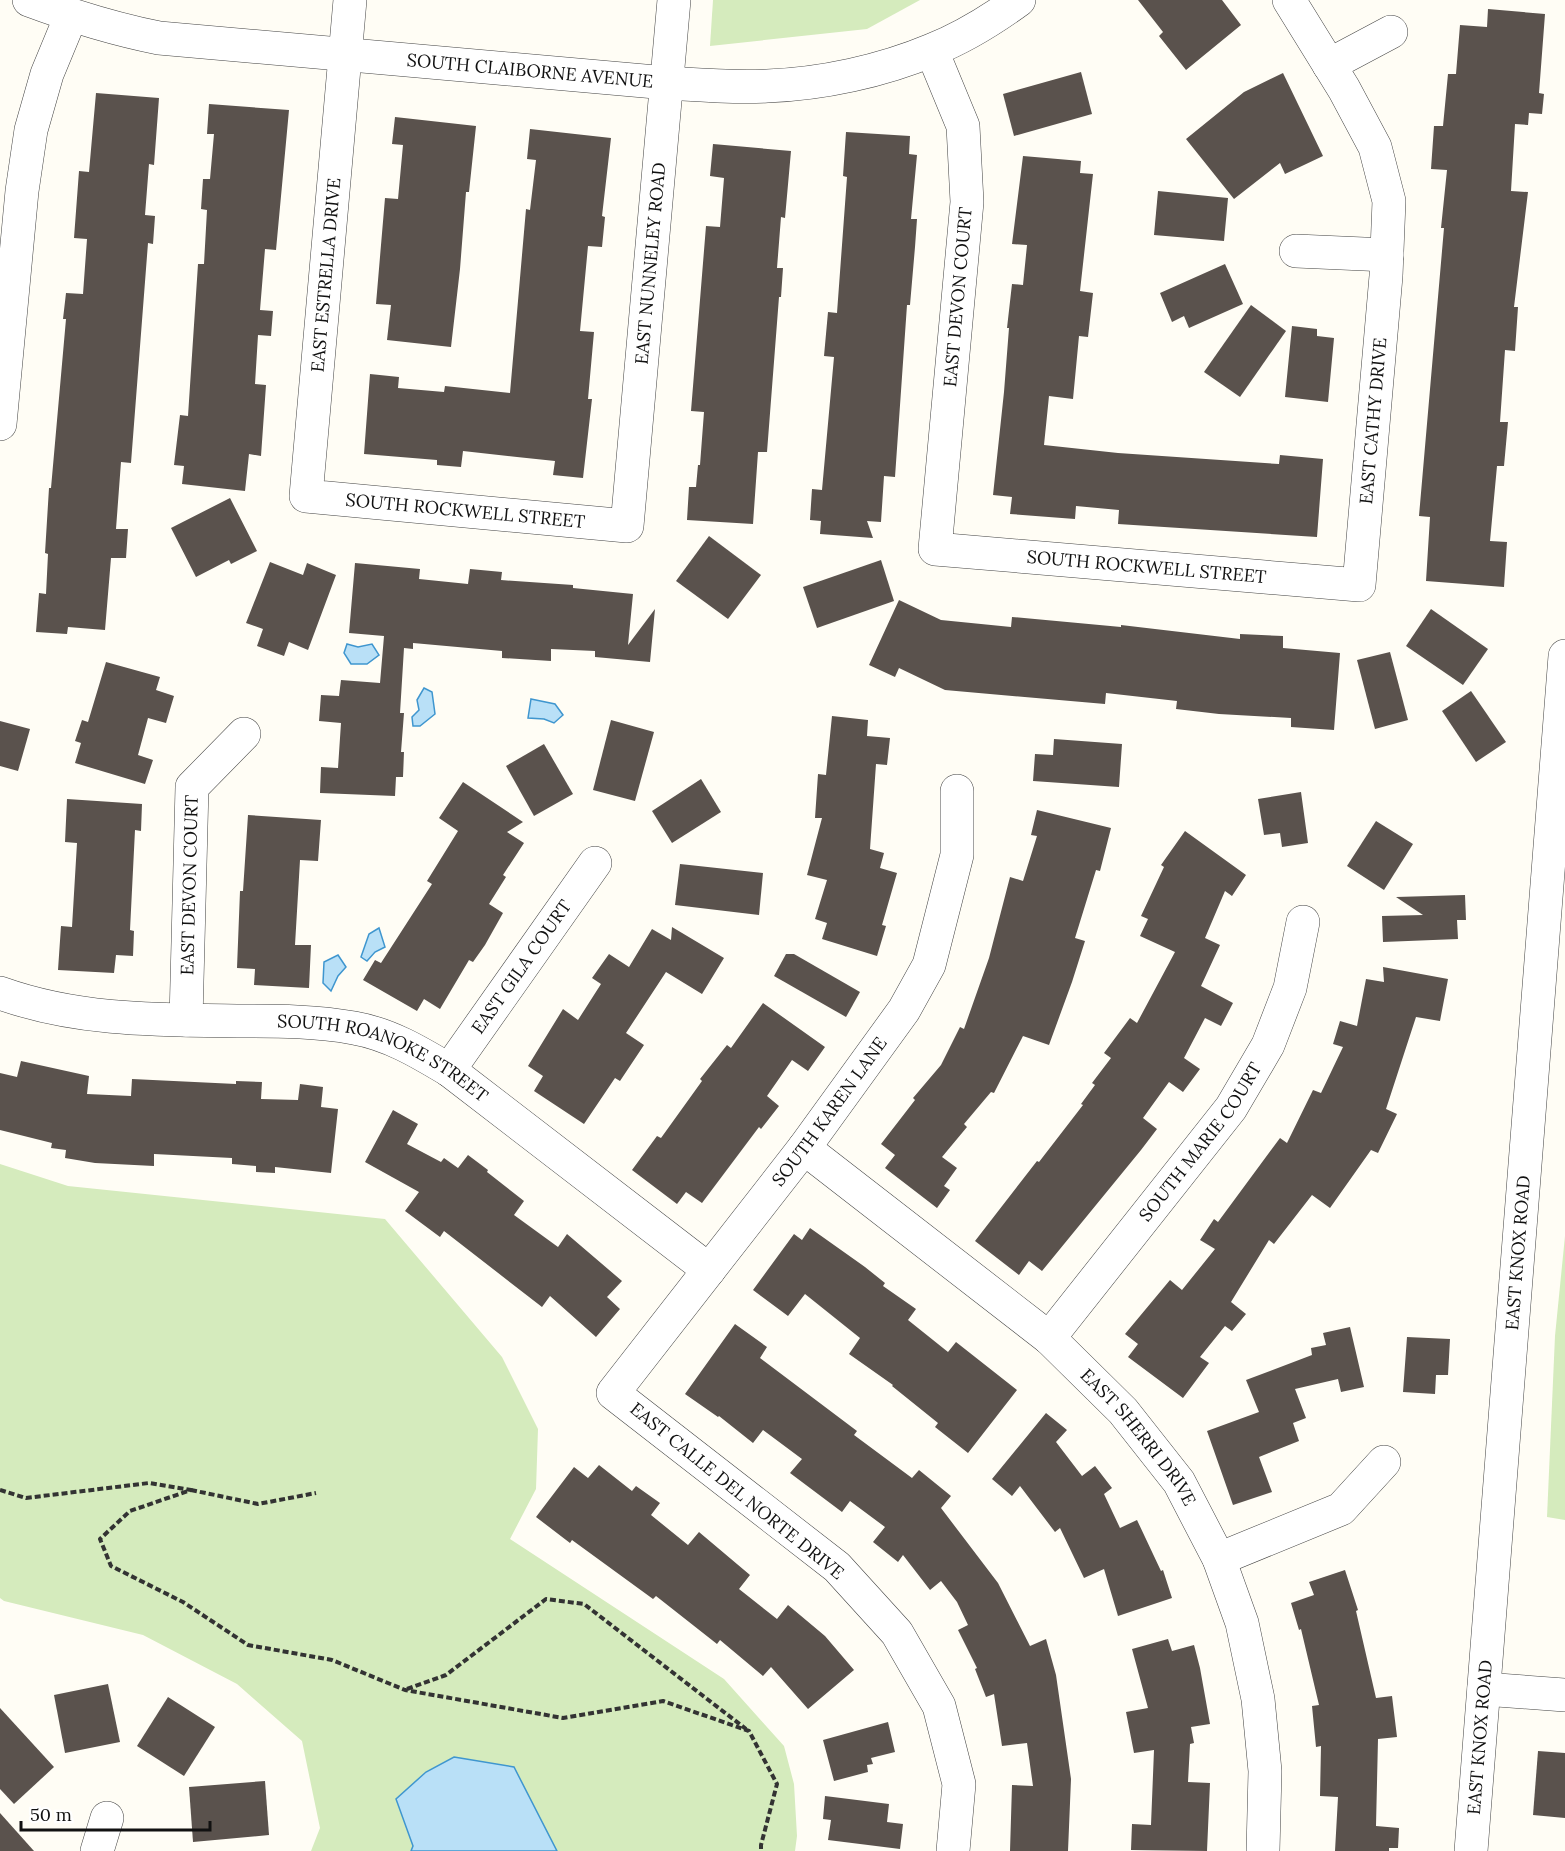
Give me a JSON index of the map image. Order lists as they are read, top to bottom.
{
  "streets": {
    "street": [
      "SOUTH CLAIBORNE AVENUE",
      "EAST NUNNELEY ROAD",
      "EAST ESTRELLA DRIVE",
      "EAST DEVON COURT",
      "EAST CATHY DRIVE",
      "SOUTH ROCKWELL STREET",
      "EAST GILA COURT",
      "SOUTH ROANOKE STREET",
      "SOUTH KAREN LANE",
      "SOUTH MARIE COURT",
      "EAST KNOX ROAD",
      "EAST SHERRI DRIVE",
      "EAST CALLE DEL NORTE DRIVE"
    ]
  },
  "crossings": [
    ["SOUTH CLAIBORNE AVENUE", "EAST NUNNELEY ROAD"],
    ["SOUTH CLAIBORNE AVENUE", "EAST ESTRELLA DRIVE"],
    ["SOUTH CLAIBORNE AVENUE", "EAST DEVON COURT"],
    ["EAST NUNNELEY ROAD", "SOUTH ROCKWELL STREET"],
    ["EAST ESTRELLA DRIVE", "SOUTH ROCKWELL STREET"],
    ["EAST DEVON COURT", "SOUTH ROCKWELL STREET"],
    ["EAST DEVON COURT", "SOUTH ROANOKE STREET"],
    ["EAST CATHY DRIVE", "SOUTH ROCKWELL STREET"],
    ["EAST GILA COURT", "SOUTH ROANOKE STREET"],
    ["SOUTH ROANOKE STREET", "SOUTH KAREN LANE"],
    ["SOUTH KAREN LANE", "EAST SHERRI DRIVE"],
    ["SOUTH KAREN LANE", "EAST CALLE DEL NORTE DRIVE"],
    ["SOUTH MARIE COURT", "EAST SHERRI DRIVE"]
  ],
  "scale_bar": "50 m"
}
